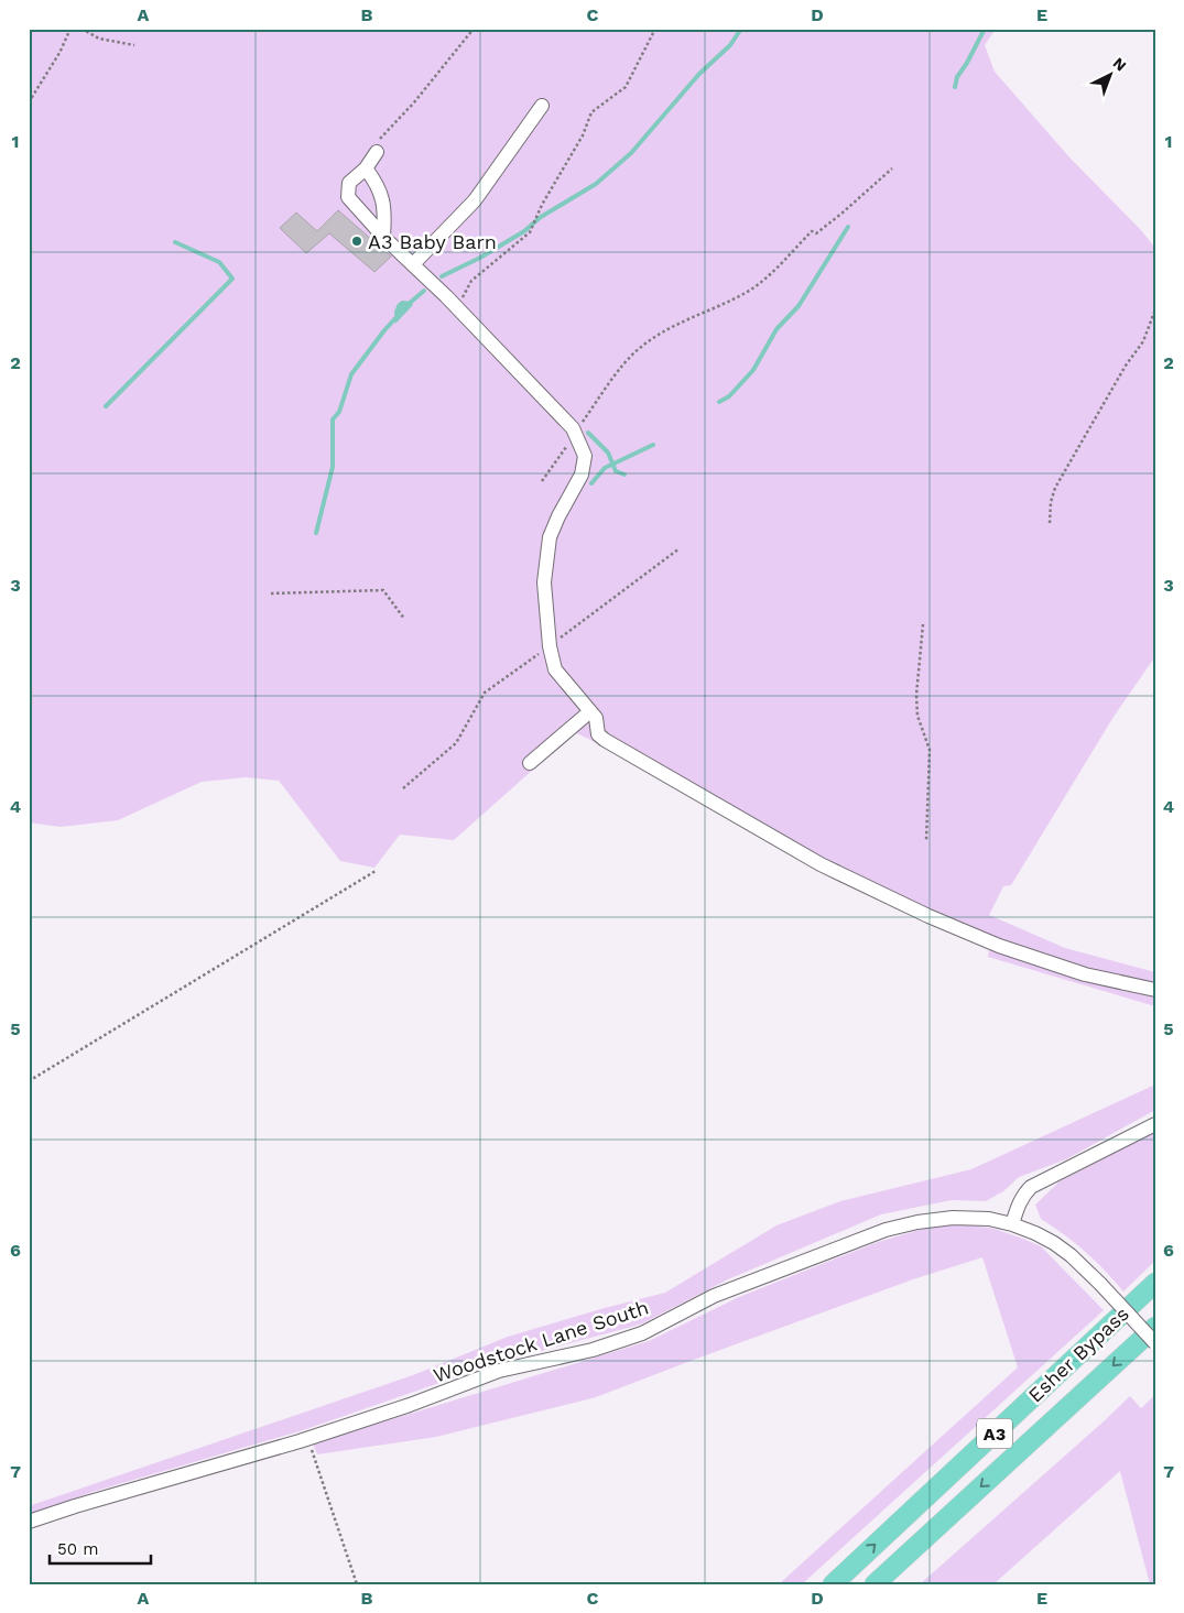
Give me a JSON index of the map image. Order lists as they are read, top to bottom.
{
  "streets": {
    "highway": ["Esher Bypass", "A3"],
    "street": ["Woodstock Lane South"]
  },
  "places": ["A3 Baby Barn"],
  "scale_bar": "50 m",
  "north": "top right",
  "grid": {
    "columns": [
      "A",
      "B",
      "C",
      "D",
      "E"
    ],
    "rows": [
      "1",
      "2",
      "3",
      "4",
      "5",
      "6",
      "7"
    ]
  }
}
